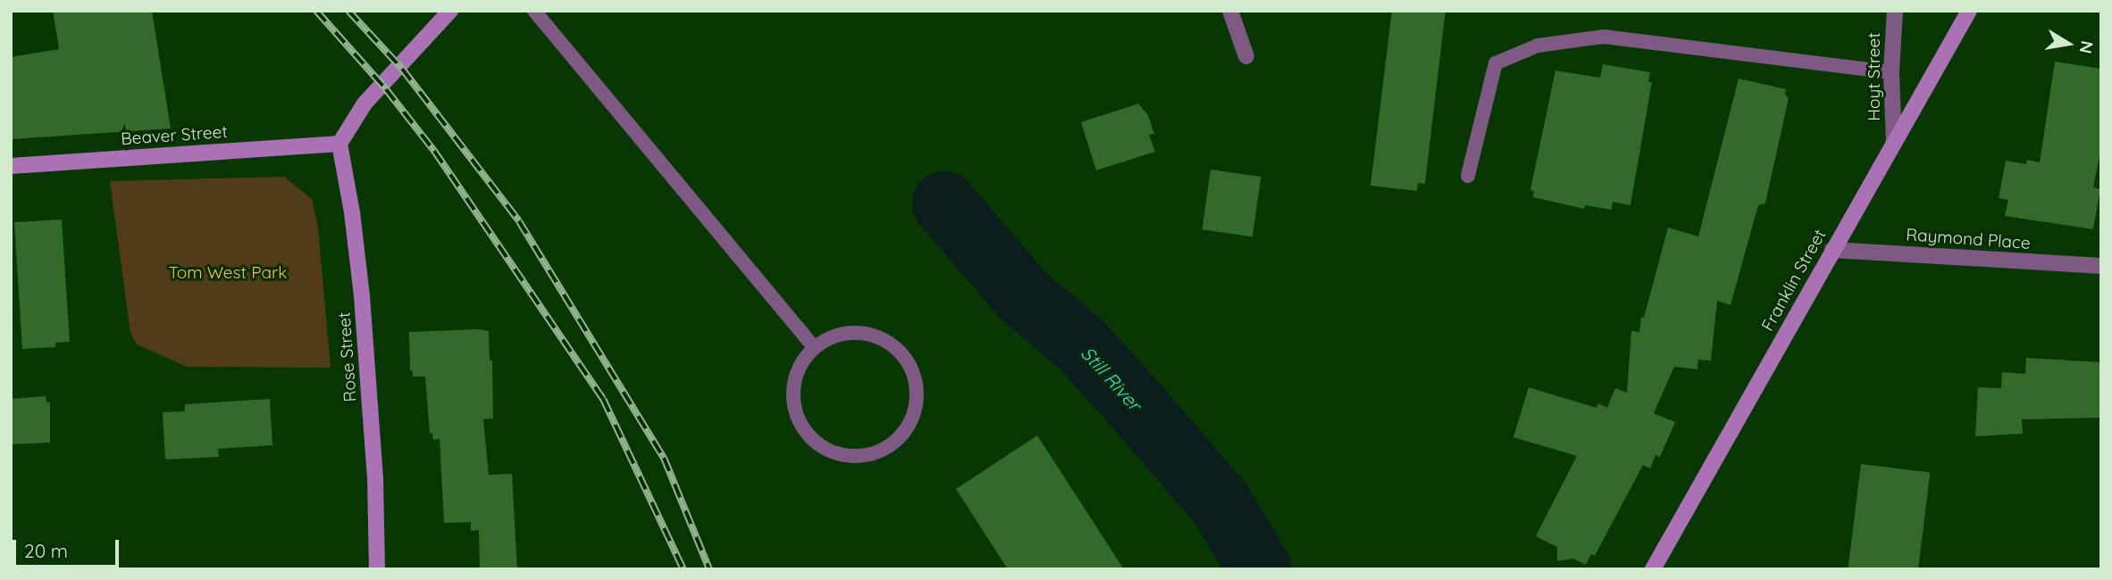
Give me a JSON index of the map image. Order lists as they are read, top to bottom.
{
  "streets": {
    "street": [
      "Hoyt Street",
      "Beaver Street",
      "Raymond Place",
      "Franklin Street",
      "Rose Street"
    ]
  },
  "crossings": [
    ["Hoyt Street", "Franklin Street"],
    ["Beaver Street", "Rose Street"],
    ["Raymond Place", "Franklin Street"]
  ],
  "water": ["Still River"],
  "parks": ["Tom West Park"],
  "scale_bar": "20 m",
  "north": "right"
}
